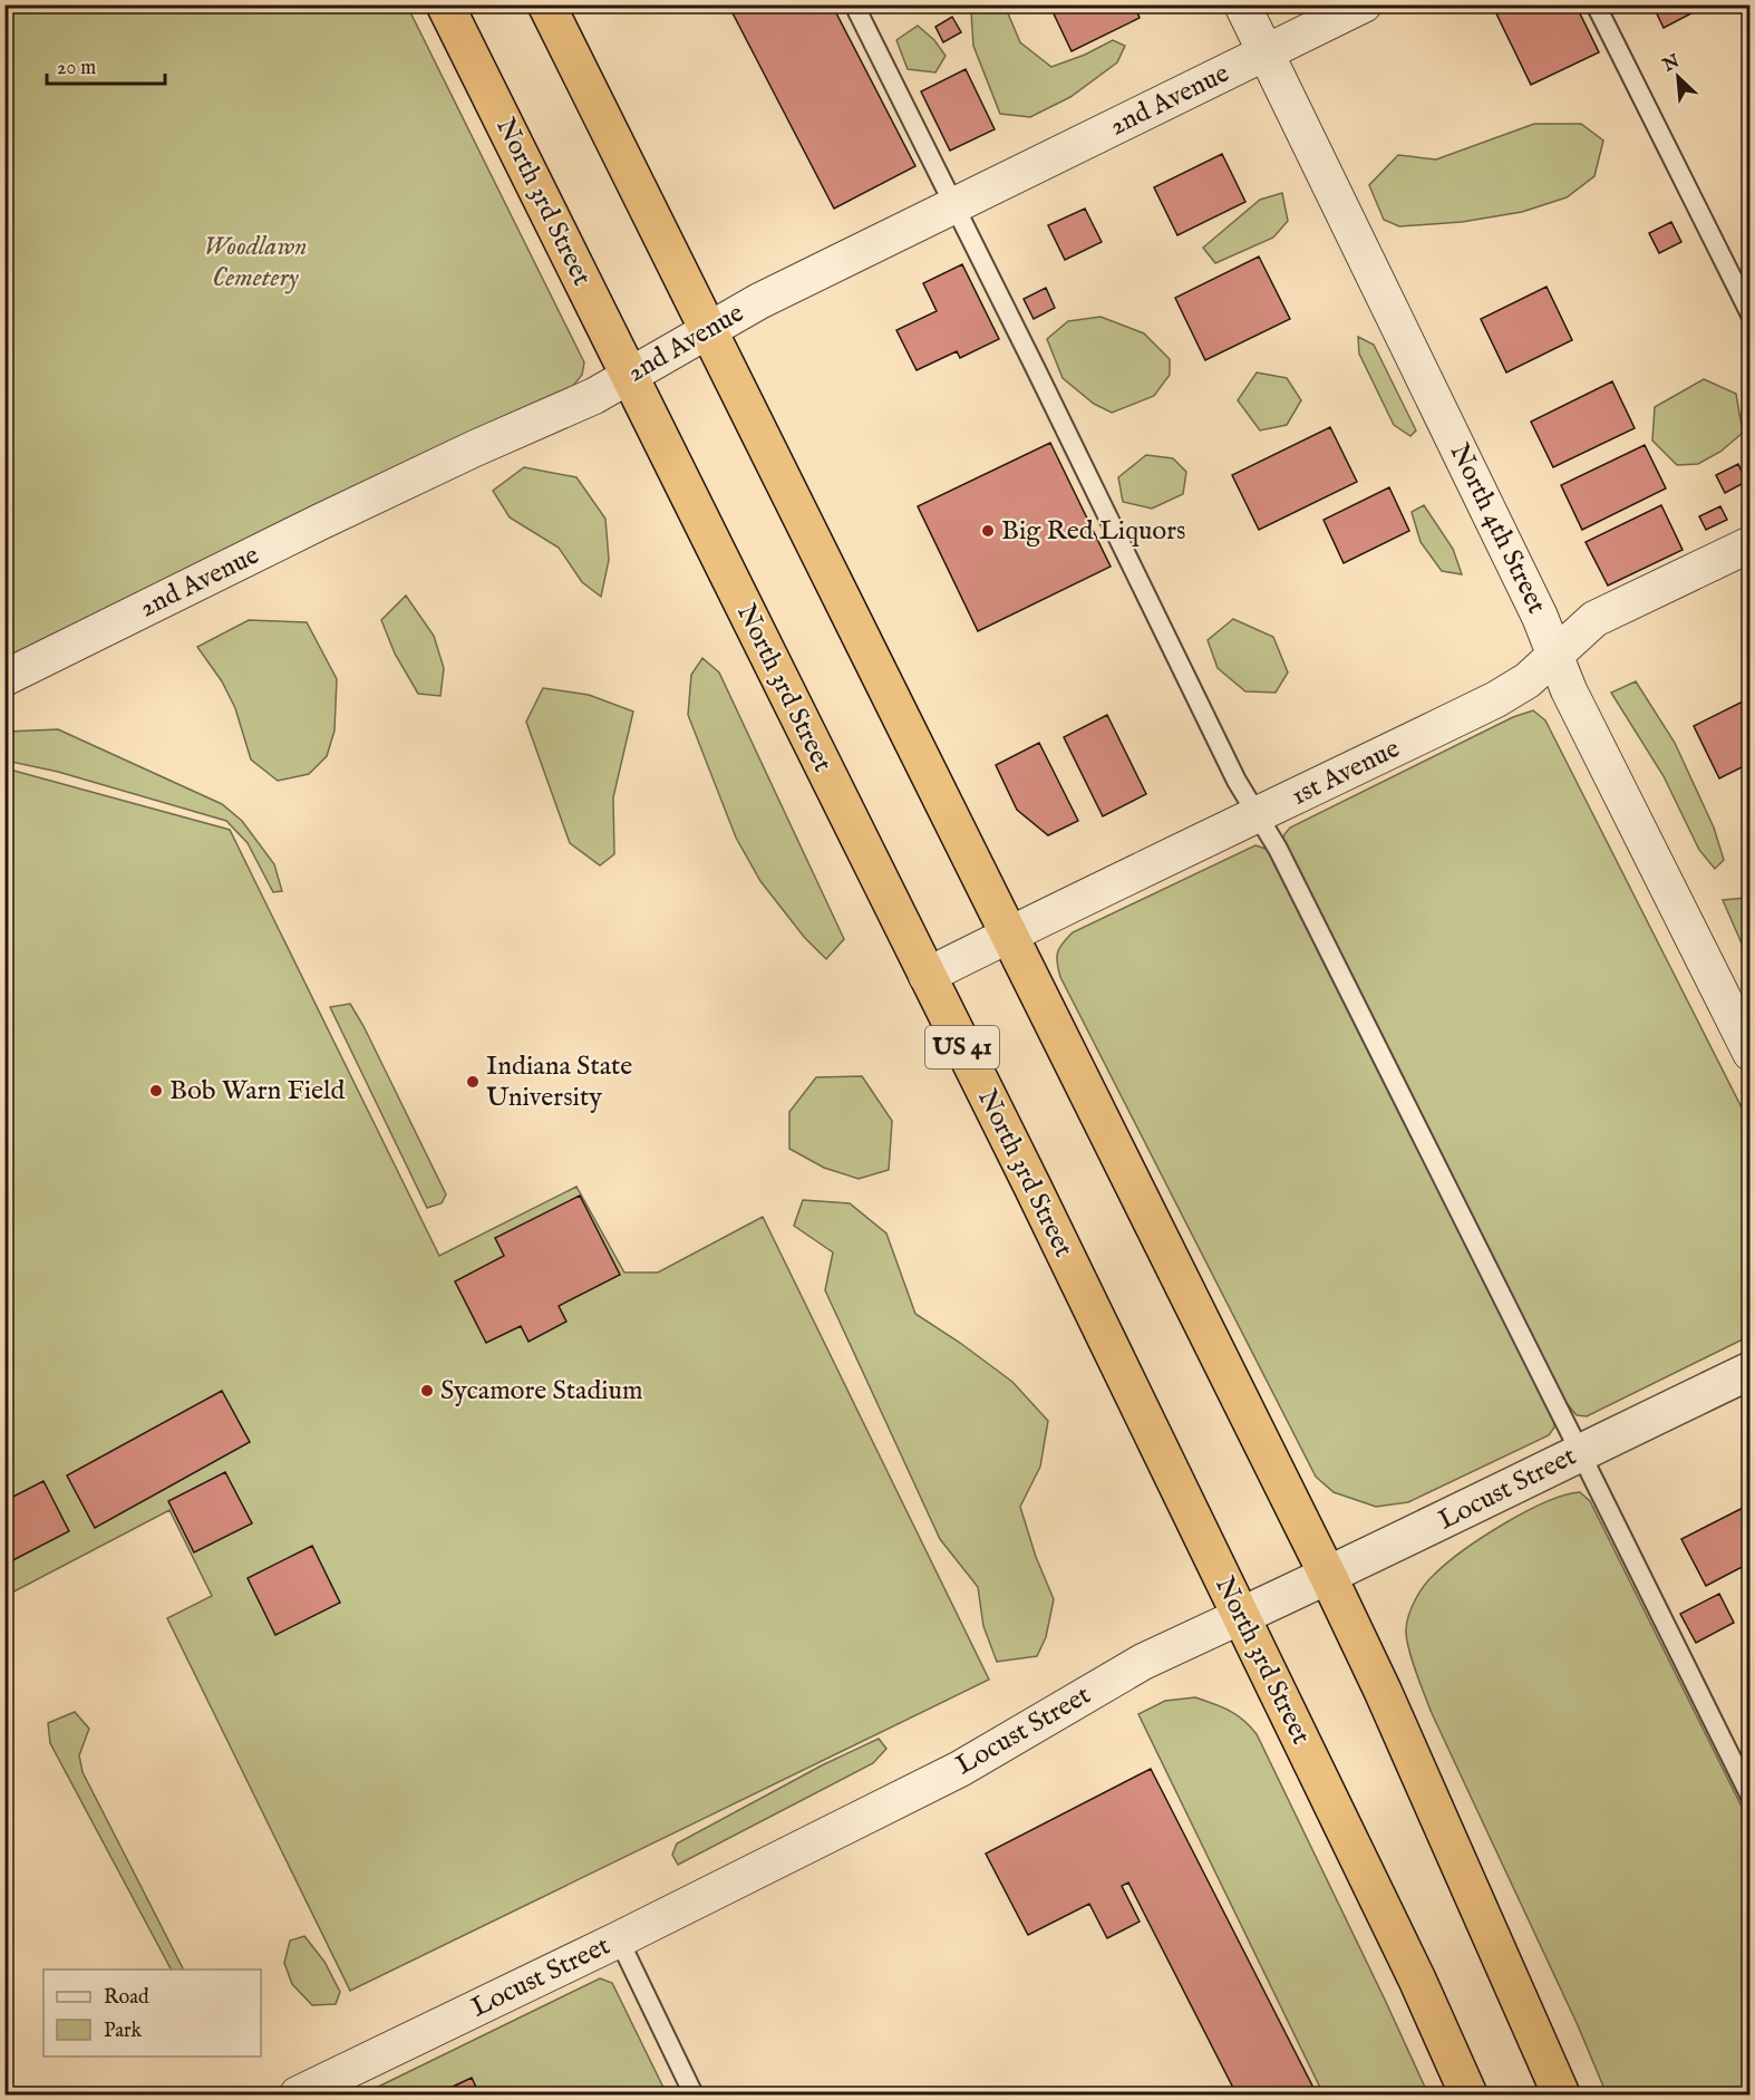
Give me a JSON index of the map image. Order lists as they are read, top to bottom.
{
  "streets": {
    "highway": ["North 3rd Street", "US 41"],
    "street": [
      "2nd Avenue",
      "North 4th Street",
      "1st Avenue",
      "Locust Street"
    ]
  },
  "crossings": [
    ["2nd Avenue", "North 3rd Street"],
    ["2nd Avenue", "North 4th Street"],
    ["North 3rd Street", "1st Avenue"],
    ["North 3rd Street", "Locust Street"],
    ["North 4th Street", "1st Avenue"]
  ],
  "parks": ["Woodlawn Cemetery"],
  "places": [
    "Big Red Liquors",
    "Indiana State University",
    "Bob Warn Field",
    "Sycamore Stadium"
  ],
  "legend": ["Road", "Park"],
  "scale_bar": "20 m",
  "north": "top left"
}
